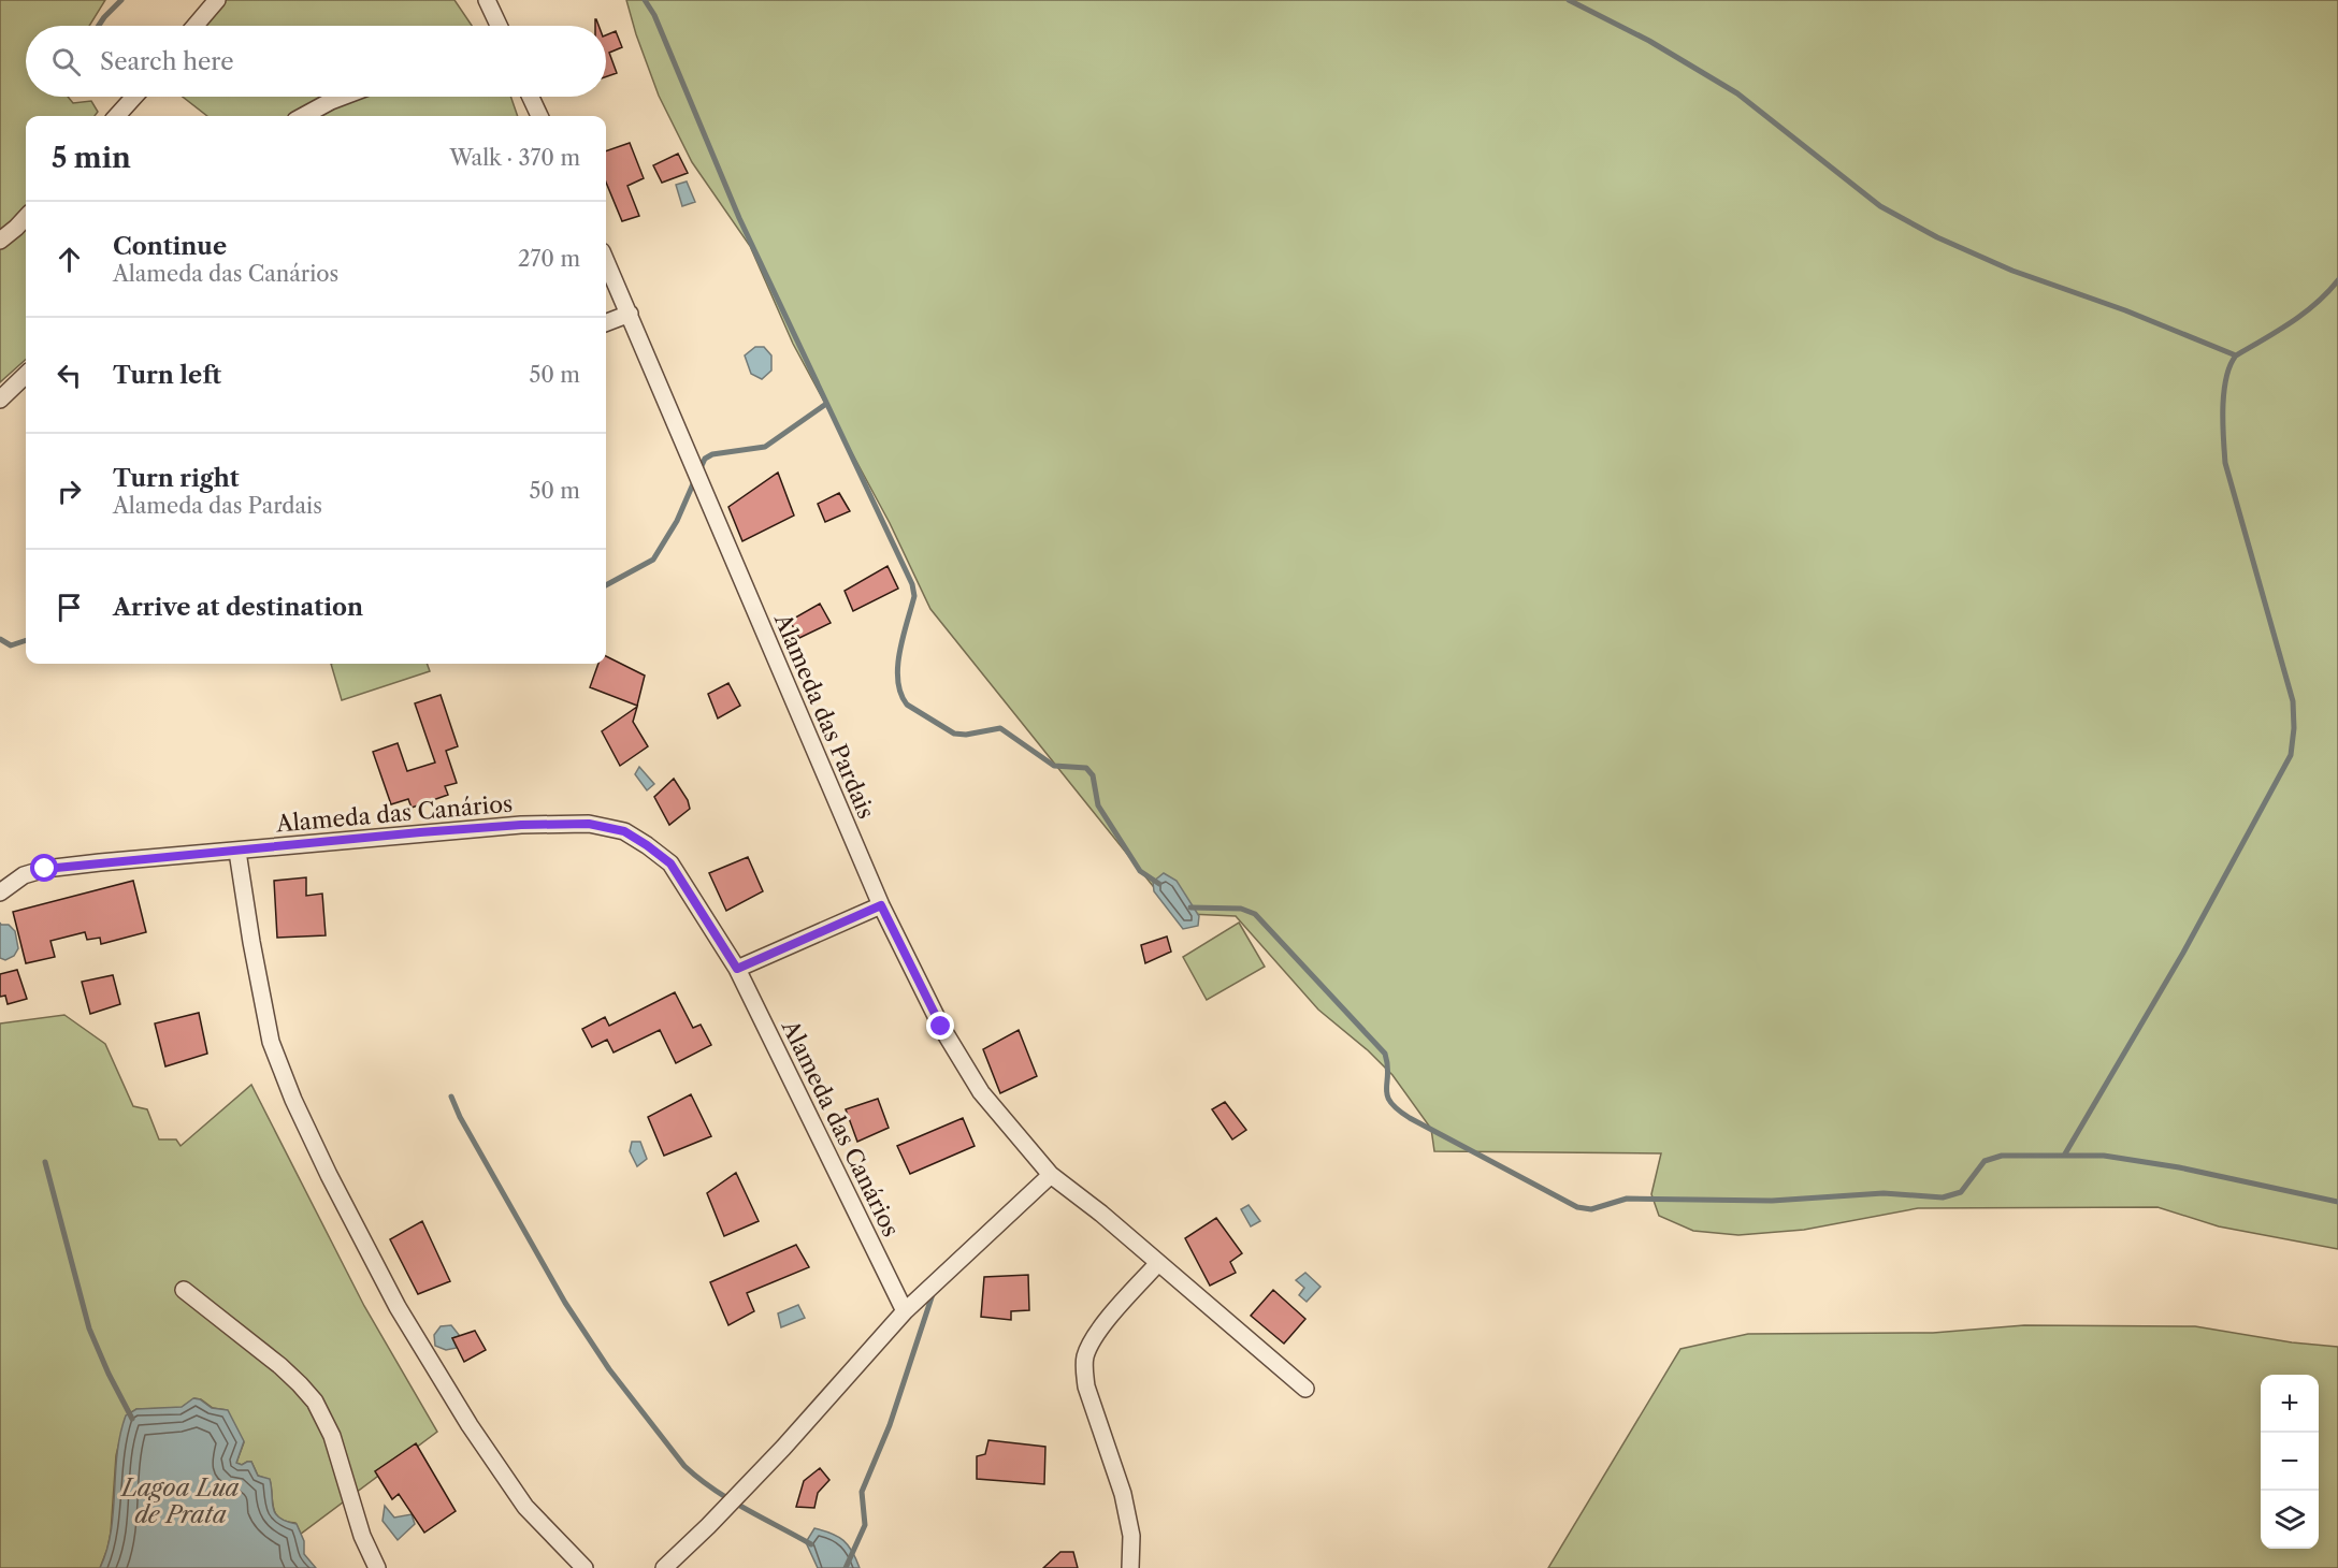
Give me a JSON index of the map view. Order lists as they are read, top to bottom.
{
  "streets": {
    "street": ["Alameda das Pardais", "Alameda das Canários"]
  },
  "water": ["Lagoa Lua de Prata"],
  "page": {
    "search": "Search here",
    "heading": ["5 min", "Walk · 370 m"],
    "list": [
      ["Continue", "Alameda das Canários", "270 m"],
      ["Turn left", "50 m"],
      ["Turn right", "Alameda das Pardais", "50 m"],
      "Arrive at destination"
    ],
    "map_buttons": ["+", "−"]
  }
}
